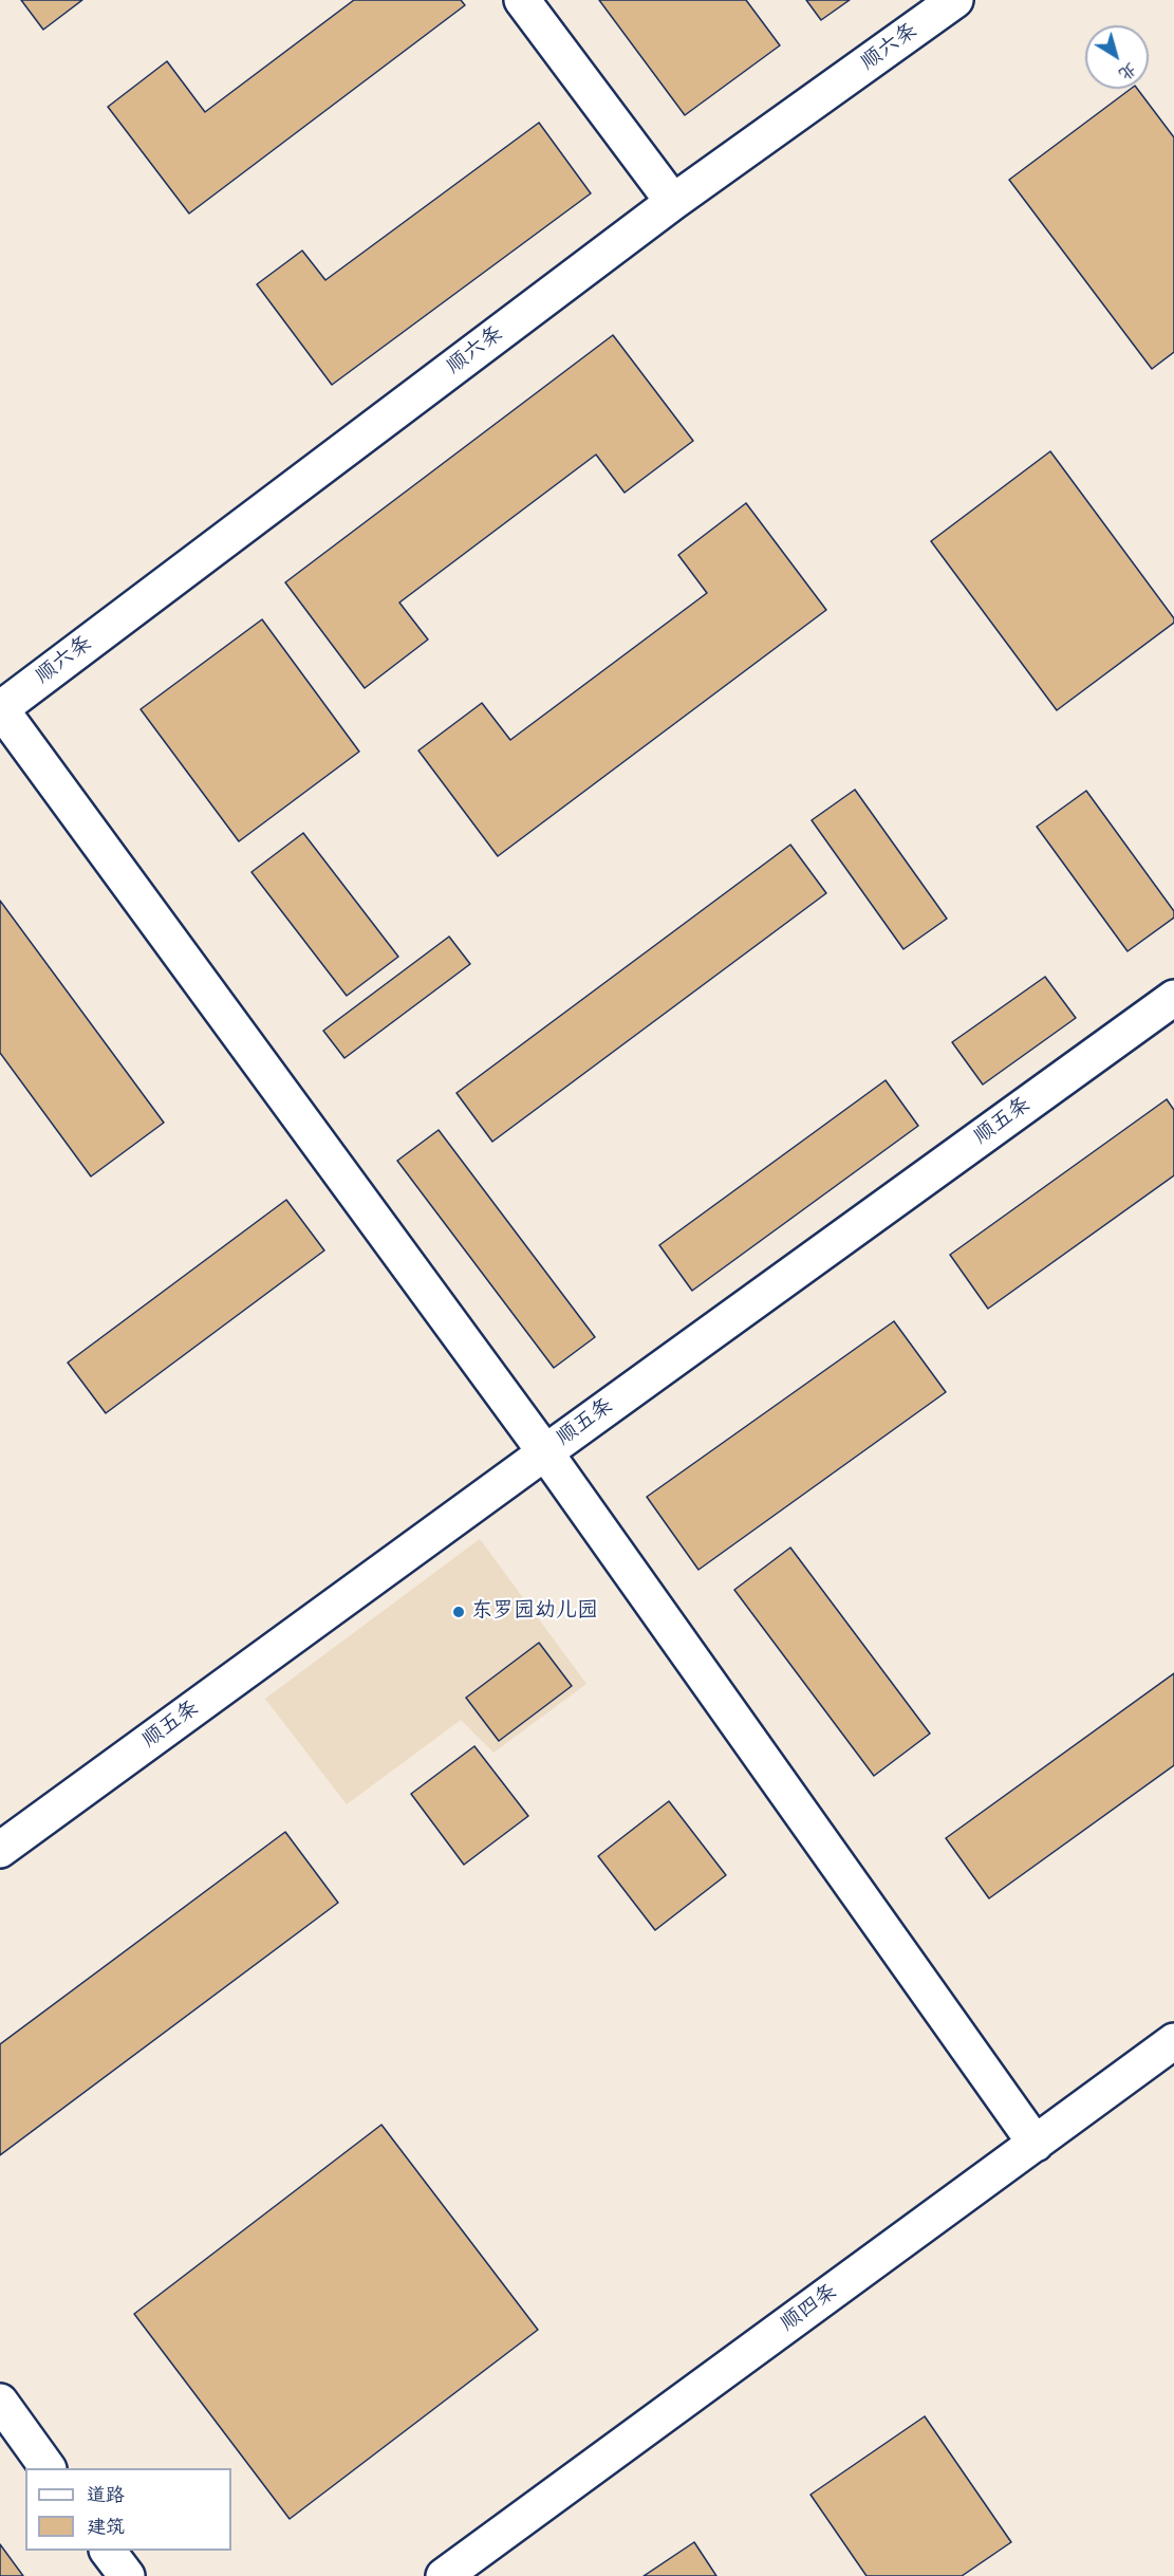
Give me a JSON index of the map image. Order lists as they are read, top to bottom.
{
  "streets": {
    "street": ["顺六条", "顺五条", "顺四条"]
  },
  "places": ["东罗园幼儿园"],
  "legend": ["道路", "建筑"],
  "north": "bottom right"
}
